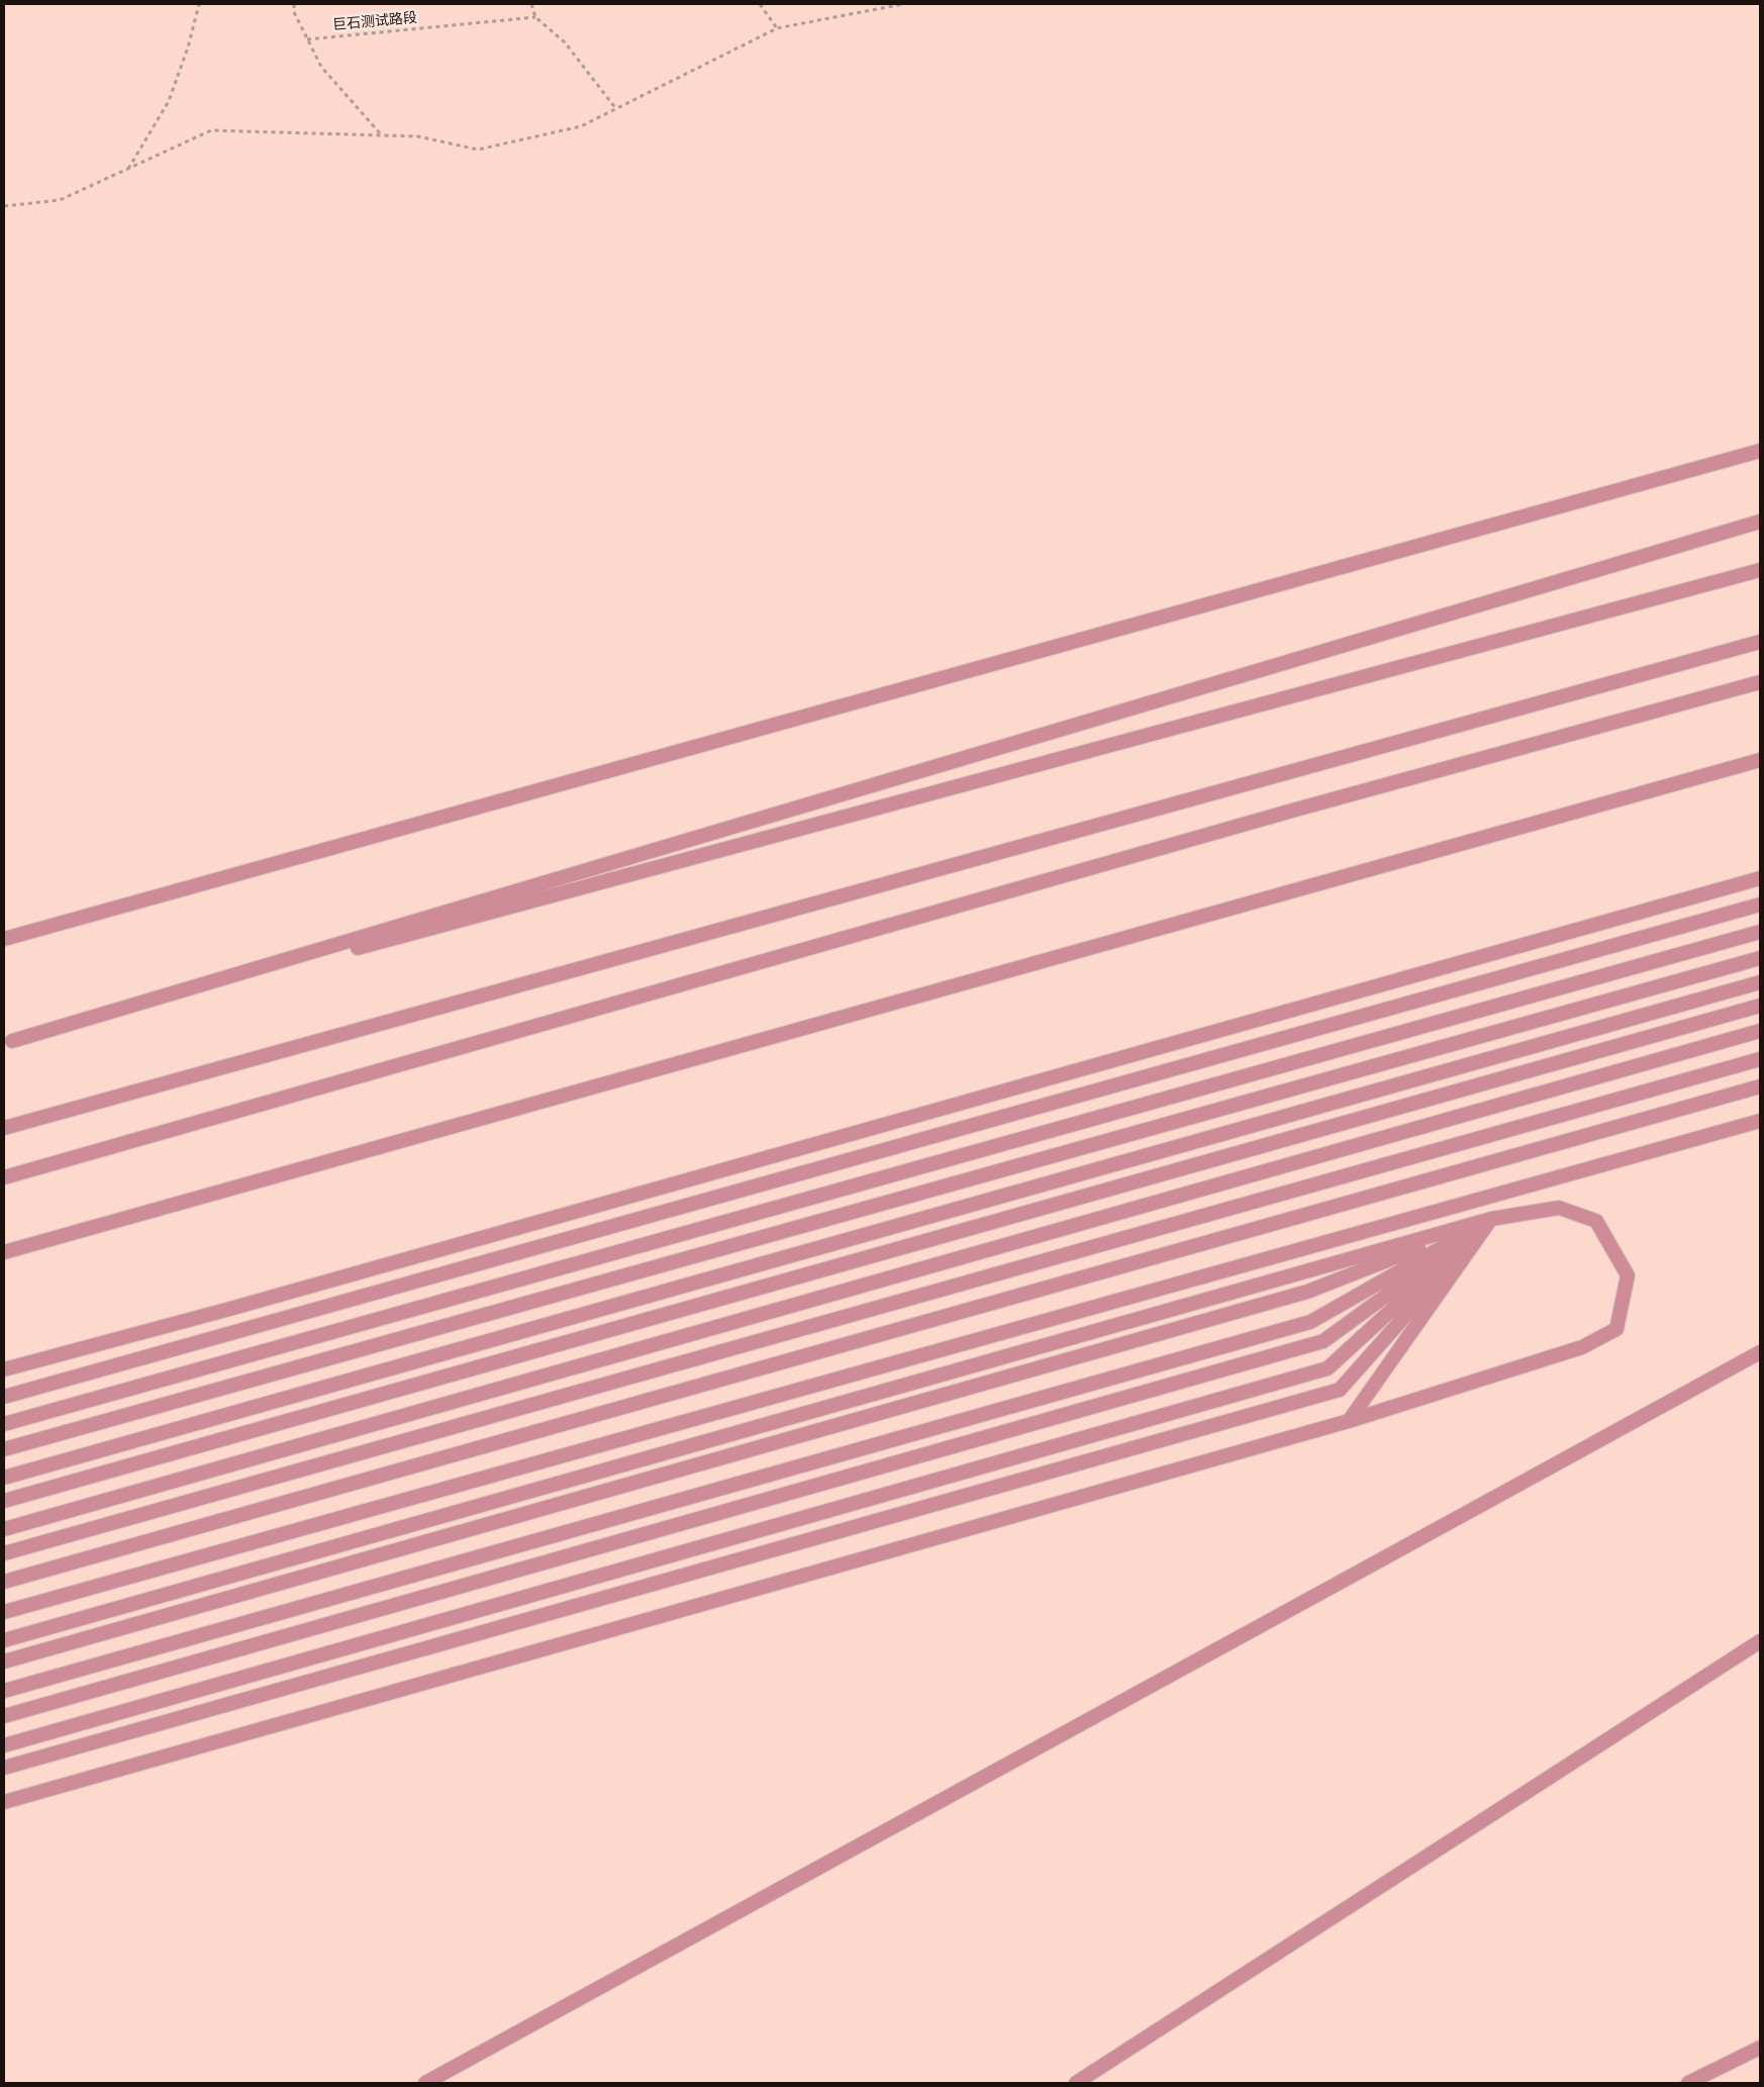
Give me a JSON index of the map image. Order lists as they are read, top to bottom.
{
  "streets": {
    "path": ["巨石测试路段"]
  }
}
